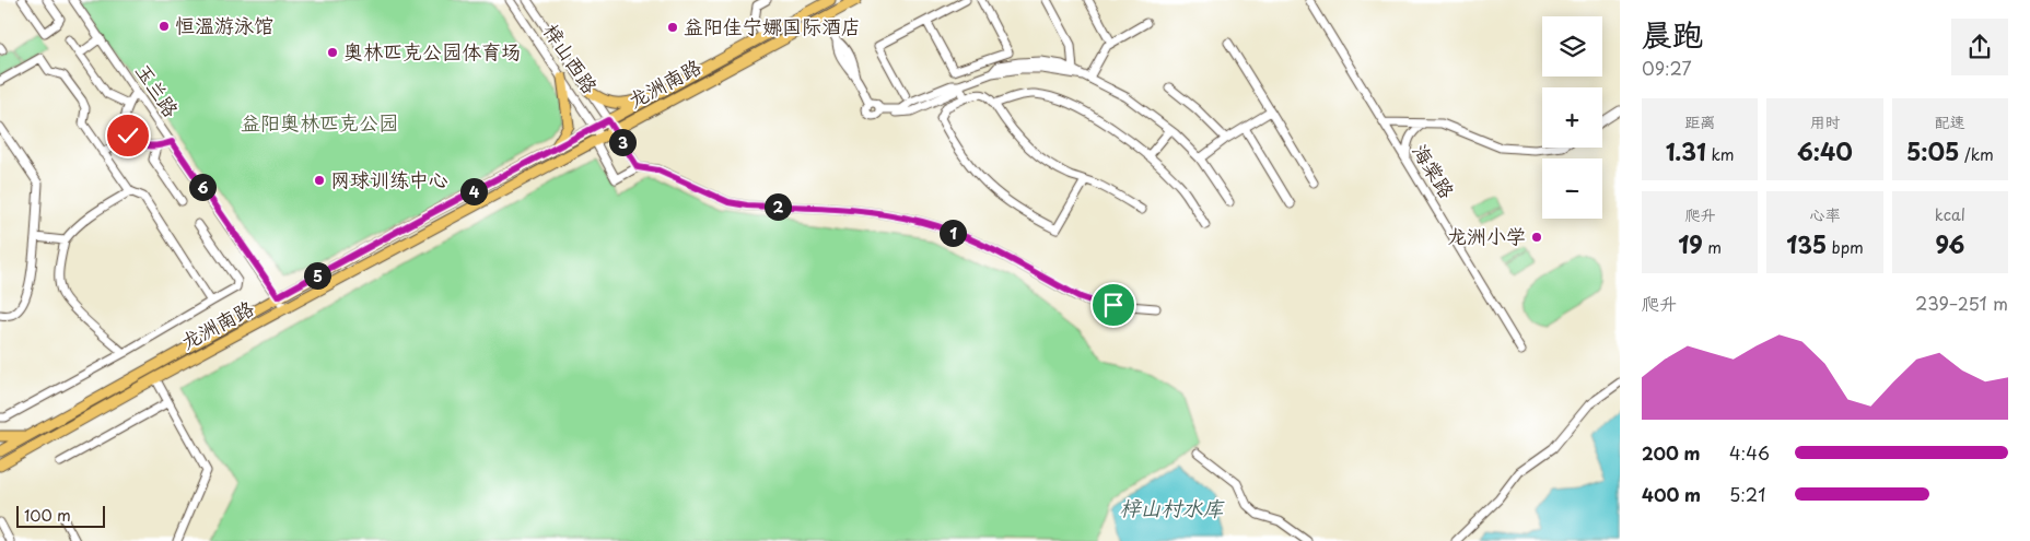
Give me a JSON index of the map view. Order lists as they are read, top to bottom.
{
  "streets": {
    "main road": ["龙洲南路"],
    "street": ["梓山西路", "玉兰路", "海棠路"]
  },
  "crossings": [
    ["梓山西路", "龙洲南路"],
    ["龙洲南路", "玉兰路"]
  ],
  "water": ["梓山村水库"],
  "parks": ["益阳奥林匹克公园"],
  "places": [
    "恒温游泳馆",
    "益阳佳宁娜国际酒店",
    "奥林匹克公园体育场",
    "网球训练中心",
    "龙洲小学"
  ],
  "scale_bar": "100 m",
  "page": {
    "heading": ["晨跑", "09:27"],
    "map_buttons": ["+", "−"],
    "stats": [
      ["距离", "1.31 km"],
      ["用时", "6:40"],
      ["配速", "5:05 /km"],
      ["爬升", "19 m"],
      ["心率", "135 bpm"],
      ["kcal", "96"]
    ],
    "pins": [
      "3",
      "6",
      "4",
      "2",
      "1",
      "5"
    ],
    "chart": ["爬升", "239–251 m"],
    "list": [
      {
        "name": "200 m",
        "note": "4:46"
      },
      {
        "name": "400 m",
        "note": "5:21"
      }
    ],
    "scale": "100 m"
  }
}
